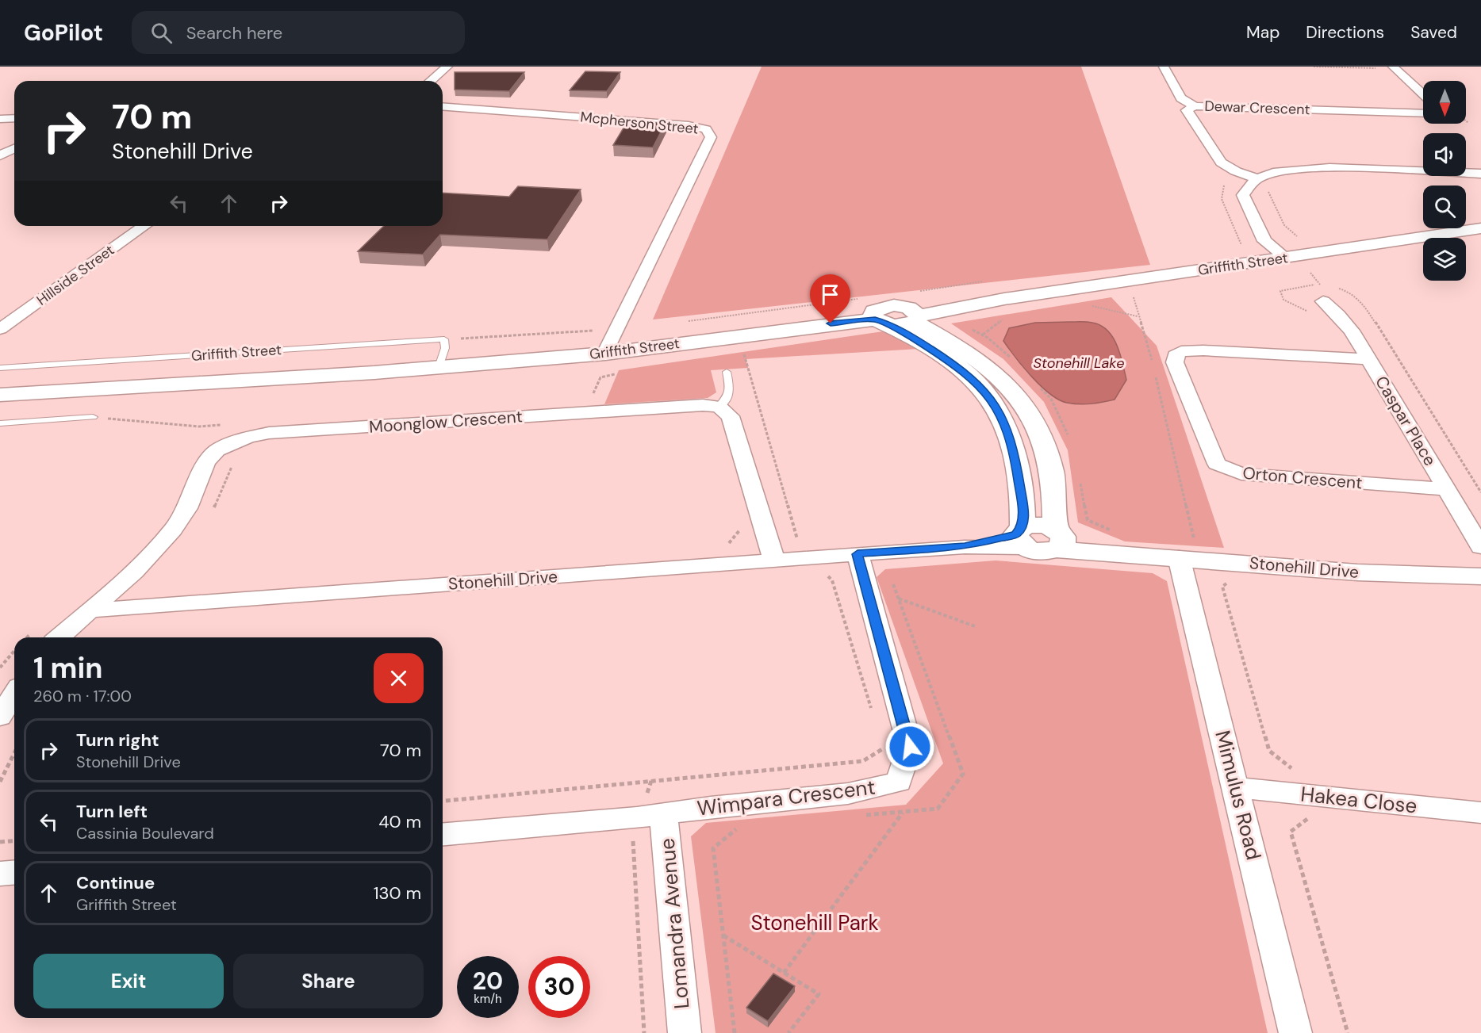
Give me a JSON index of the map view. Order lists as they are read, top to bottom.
{
  "streets": {
    "street": [
      "Dewar Crescent",
      "Mcpherson Street",
      "Griffith Street",
      "Hillside Street",
      "Caspar Place",
      "Moonglow Crescent",
      "Orton Crescent",
      "Stonehill Drive",
      "Mimulus Road",
      "Wimpara Crescent",
      "Hakea Close",
      "Lomandra Avenue"
    ]
  },
  "crossings": [
    ["Mcpherson Street", "Griffith Street"],
    ["Caspar Place", "Orton Crescent"],
    ["Moonglow Crescent", "Stonehill Drive"],
    ["Stonehill Drive", "Mimulus Road"],
    ["Stonehill Drive", "Wimpara Crescent"],
    ["Mimulus Road", "Hakea Close"],
    ["Wimpara Crescent", "Lomandra Avenue"]
  ],
  "water": ["Stonehill Lake"],
  "parks": ["Stonehill Park"],
  "north": "bottom",
  "page": {
    "header": "GoPilot",
    "search": "Search here",
    "nav": ["Map", "Directions", "Saved"],
    "turn": ["70 m", "Stonehill Drive"],
    "heading": ["1 min", "260 m · 17:00"],
    "list": [
      {
        "name": "Turn right",
        "note": "Stonehill Drive",
        "value": "70 m"
      },
      {
        "name": "Turn left",
        "note": "Cassinia Boulevard",
        "value": "40 m"
      },
      {
        "name": "Continue",
        "note": "Griffith Street",
        "value": "130 m"
      }
    ],
    "buttons": ["Exit", "Share"],
    "speed": "20 km/h",
    "limit": "30"
  }
}
